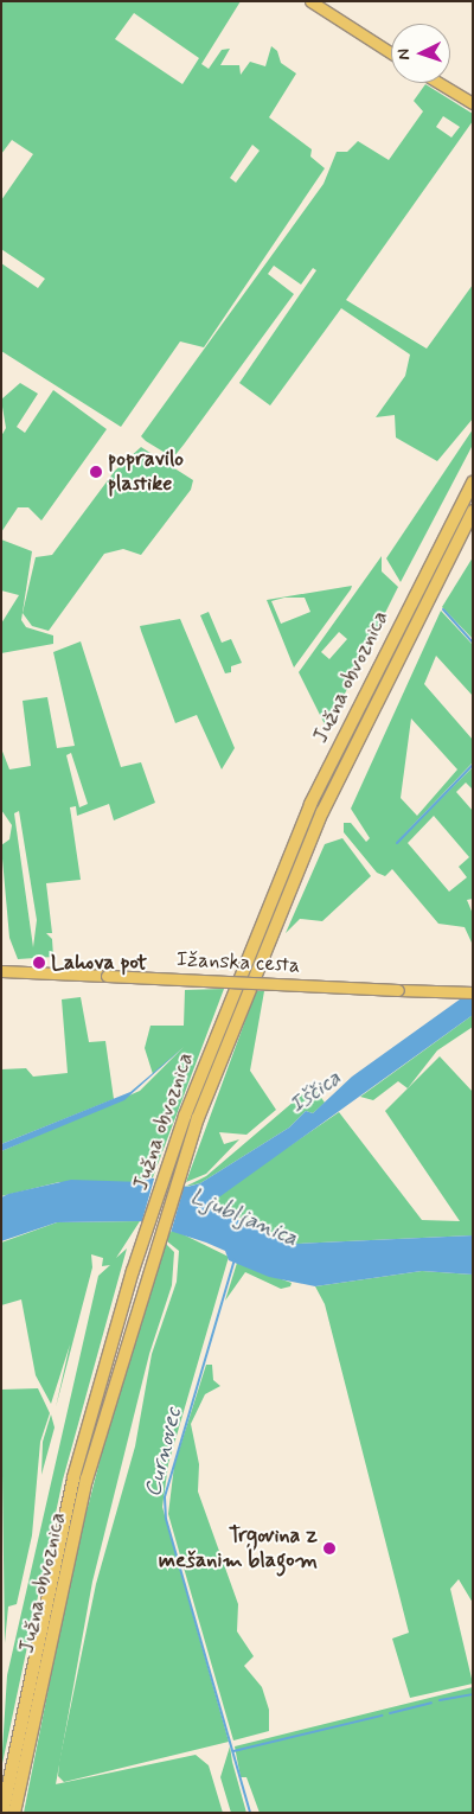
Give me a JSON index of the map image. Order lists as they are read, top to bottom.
{
  "streets": {
    "highway": ["Južna obvoznica"],
    "main road": ["Ižanska cesta"]
  },
  "water": ["Iščica", "Ljubljanica", "Curnovec"],
  "places": ["popravilo plastike", "Lahova pot", "Trgovina z mešanim blagom"],
  "north": "left"
}
